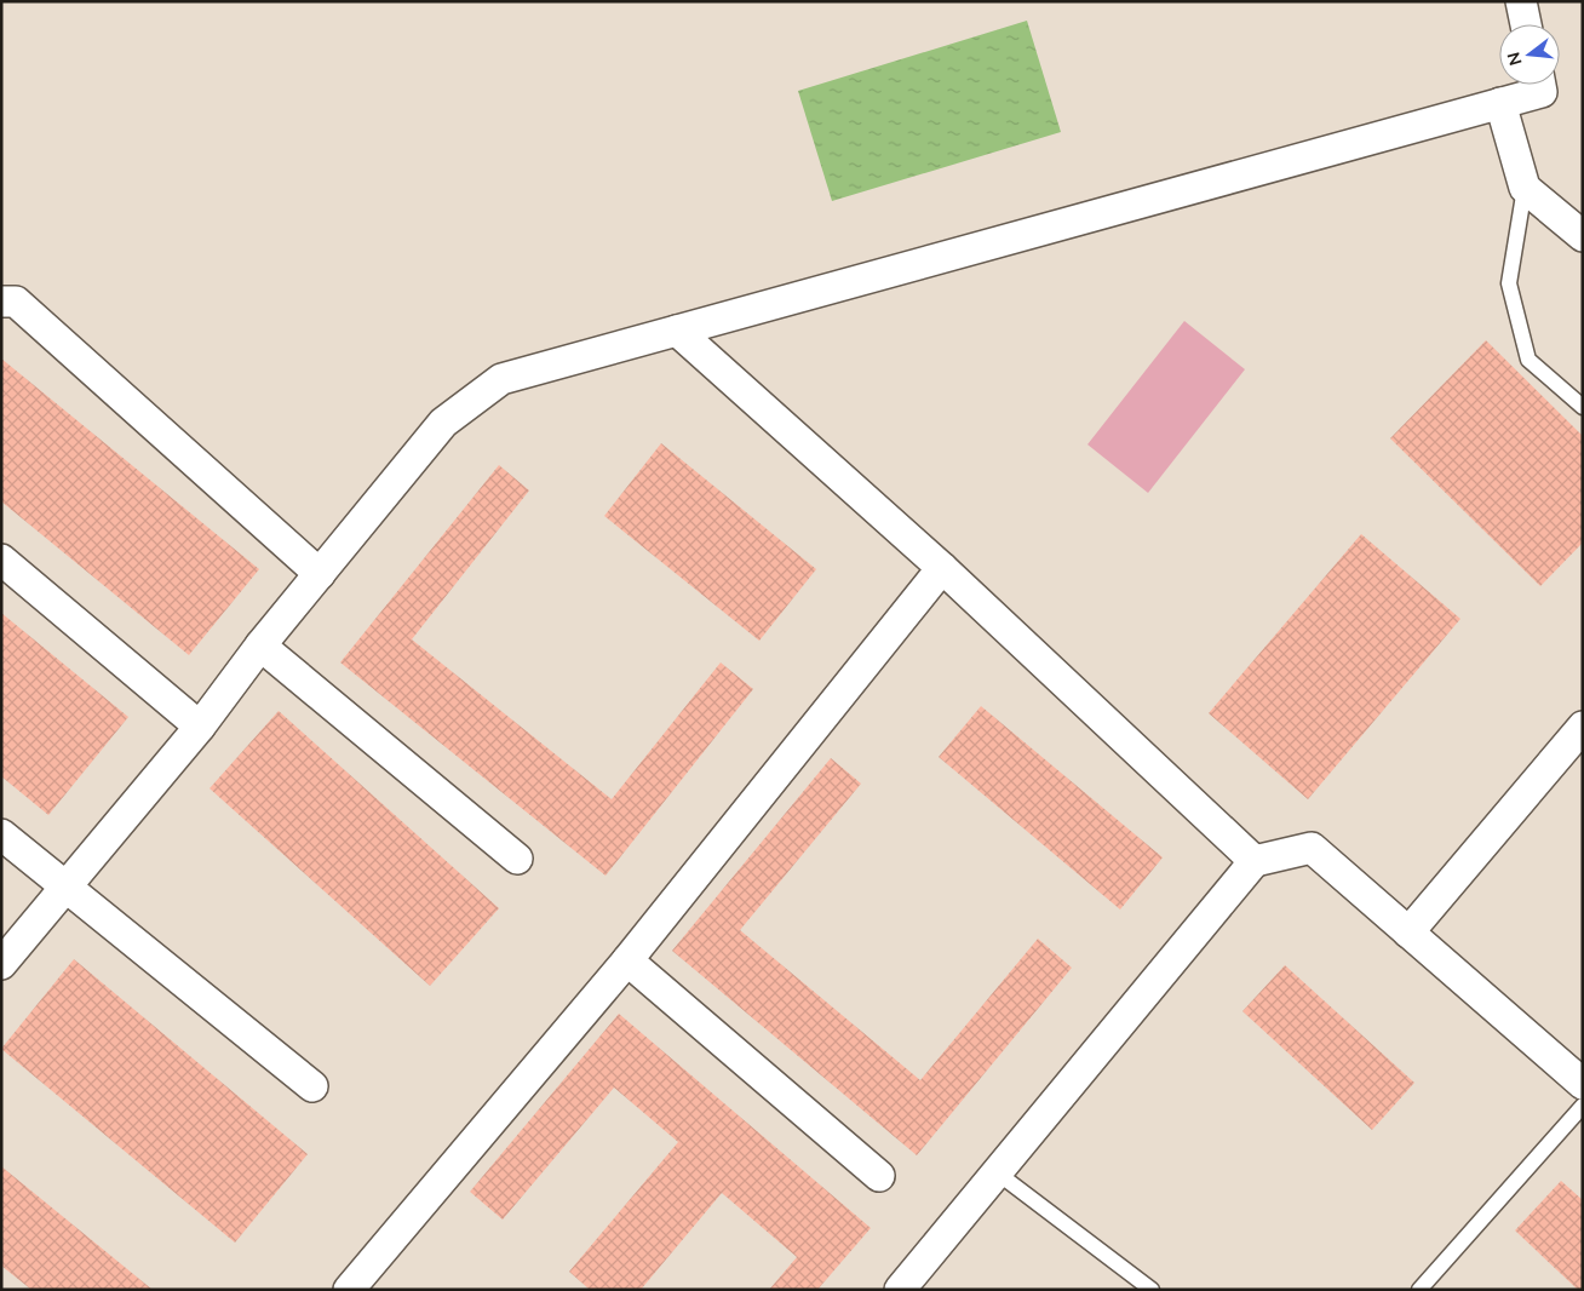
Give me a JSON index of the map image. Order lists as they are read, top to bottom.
{
  "north": "left"
}
